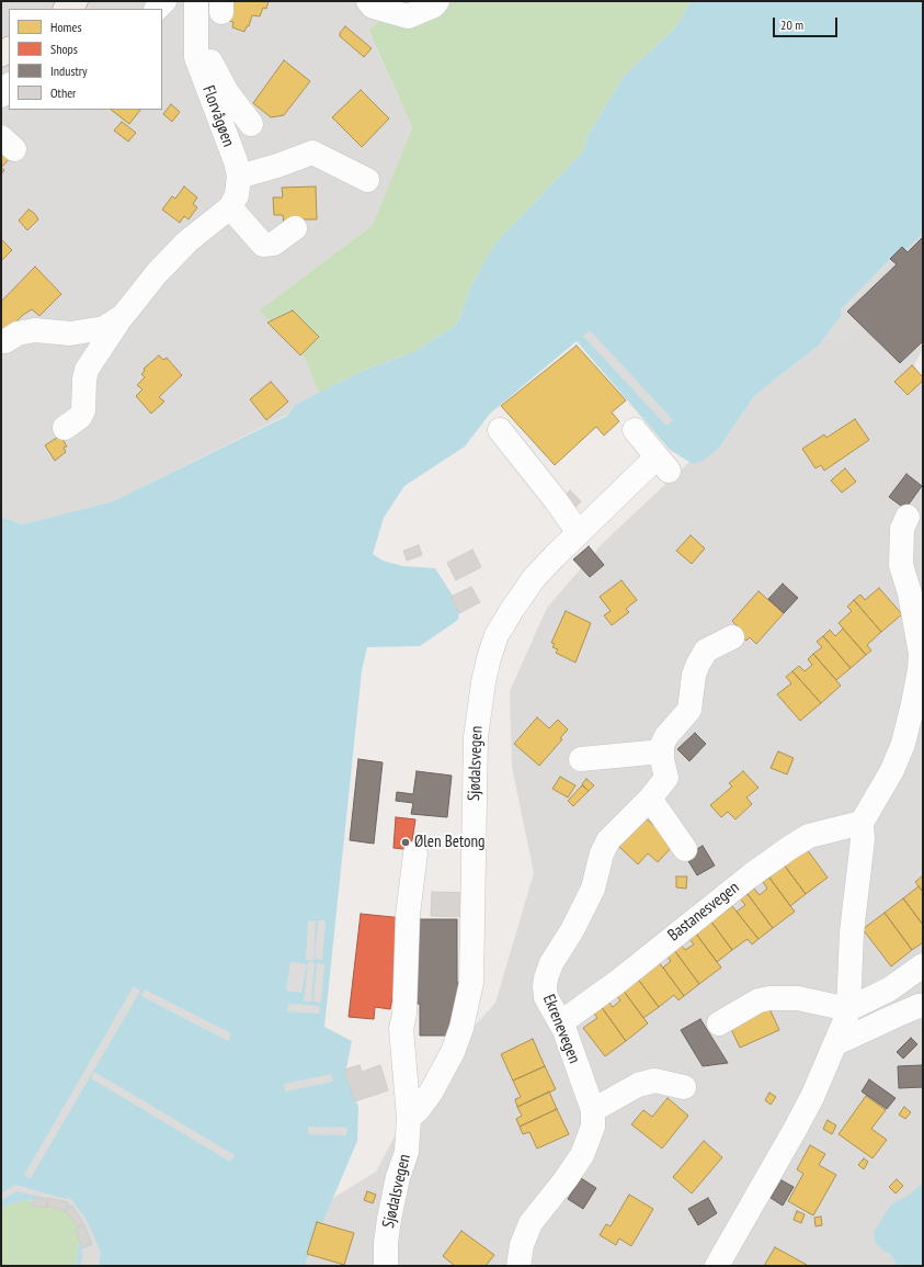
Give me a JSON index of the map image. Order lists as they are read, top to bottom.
{
  "streets": {
    "street": [
      "Florvågøen",
      "Sjødalsvegen",
      "Bastanesvegen",
      "Ekrenevegen"
    ]
  },
  "crossings": [
    ["Bastanesvegen", "Ekrenevegen"]
  ],
  "places": ["Ølen Betong"],
  "legend": [
    "Homes",
    "Shops",
    "Industry",
    "Other"
  ],
  "scale_bar": "20 m"
}
